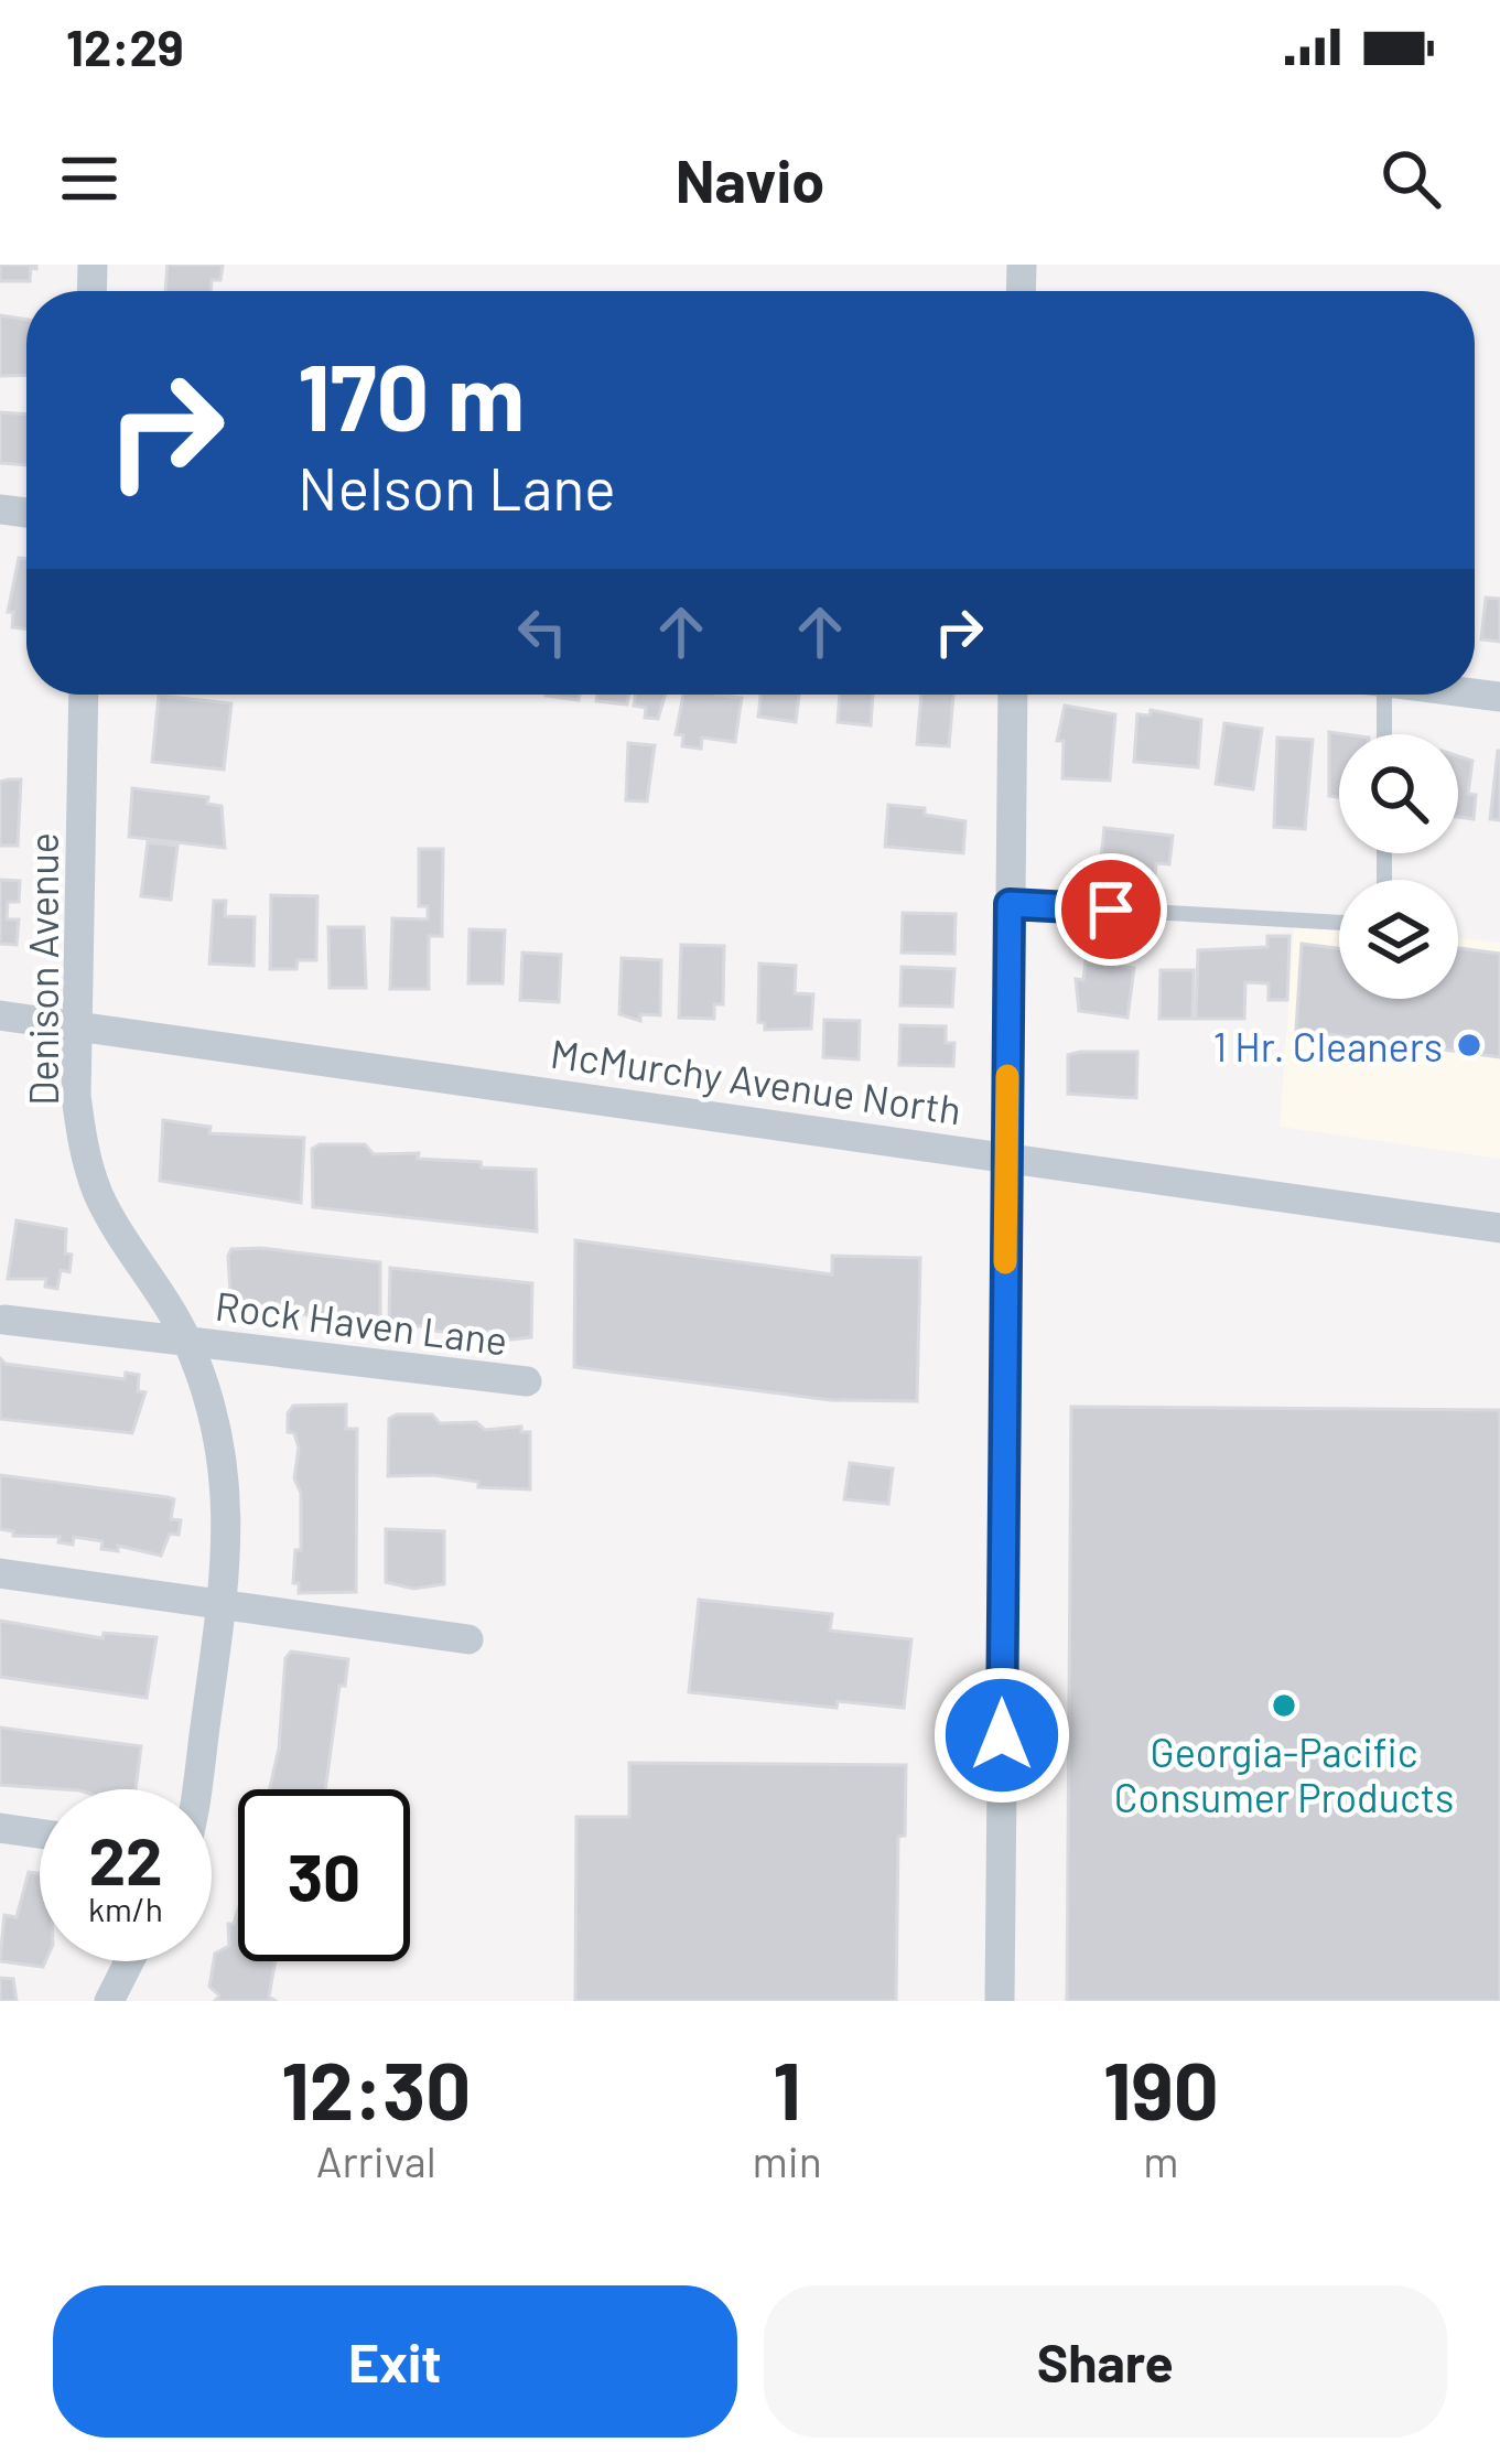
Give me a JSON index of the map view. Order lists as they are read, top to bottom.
{
  "streets": {
    "street": ["Denison Avenue", "McMurchy Avenue North", "Rock Haven Lane"]
  },
  "crossings": [
    ["Denison Avenue", "McMurchy Avenue North"],
    ["Denison Avenue", "Rock Haven Lane"]
  ],
  "places": ["1 Hr. Cleaners", "Georgia-Pacific Consumer Products"],
  "page": {
    "status": "12:29",
    "header": "Navio",
    "turn": ["170 m", "Nelson Lane"],
    "speed": "22 km/h",
    "limit": "30",
    "eta": [
      "12:30",
      "Arrival",
      "1",
      "min",
      "190",
      "m"
    ],
    "buttons": ["Exit", "Share"]
  }
}
